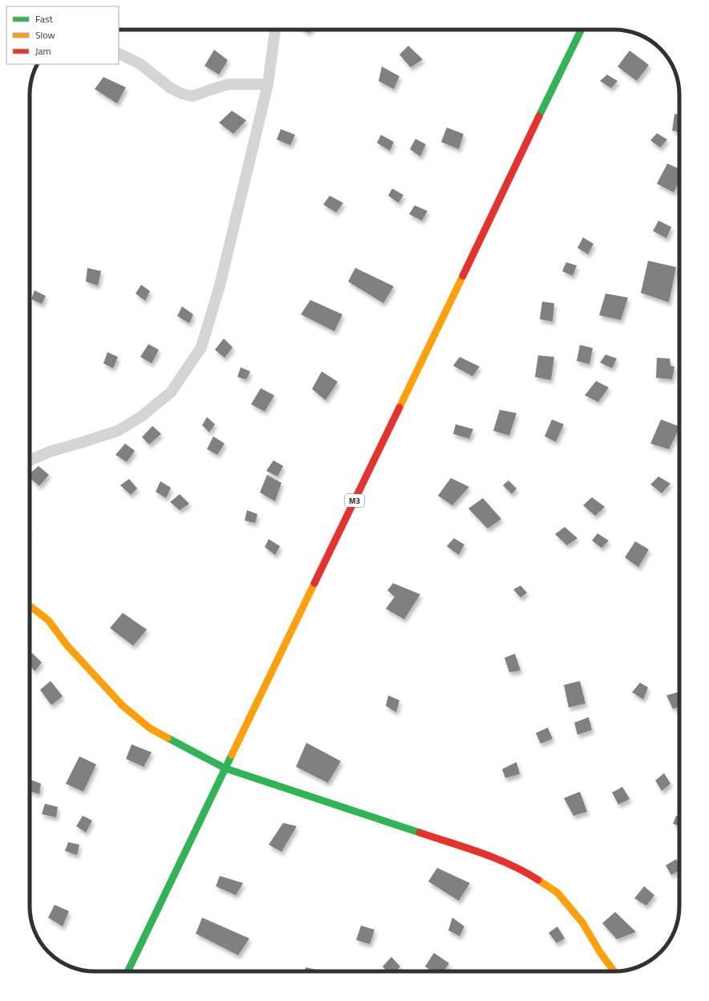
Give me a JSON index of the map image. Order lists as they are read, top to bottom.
{
  "streets": {
    "main road": ["M3"]
  },
  "legend": ["Fast", "Slow", "Jam"]
}
